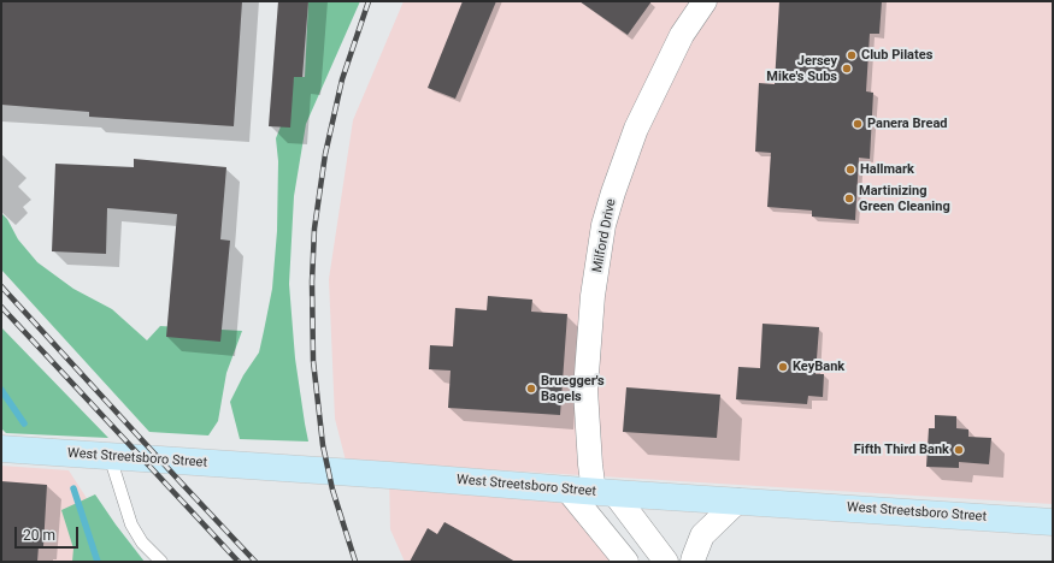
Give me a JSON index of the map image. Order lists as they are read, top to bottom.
{
  "streets": {
    "main road": ["West Streetsboro Street"],
    "street": ["Milford Drive"]
  },
  "crossings": [
    ["Milford Drive", "West Streetsboro Street"]
  ],
  "places": [
    "Club Pilates",
    "Jersey Mike's Subs",
    "Panera Bread",
    "Hallmark",
    "Martinizing Green Cleaning",
    "KeyBank",
    "Bruegger's Bagels",
    "Fifth Third Bank"
  ],
  "scale_bar": "20 m"
}
